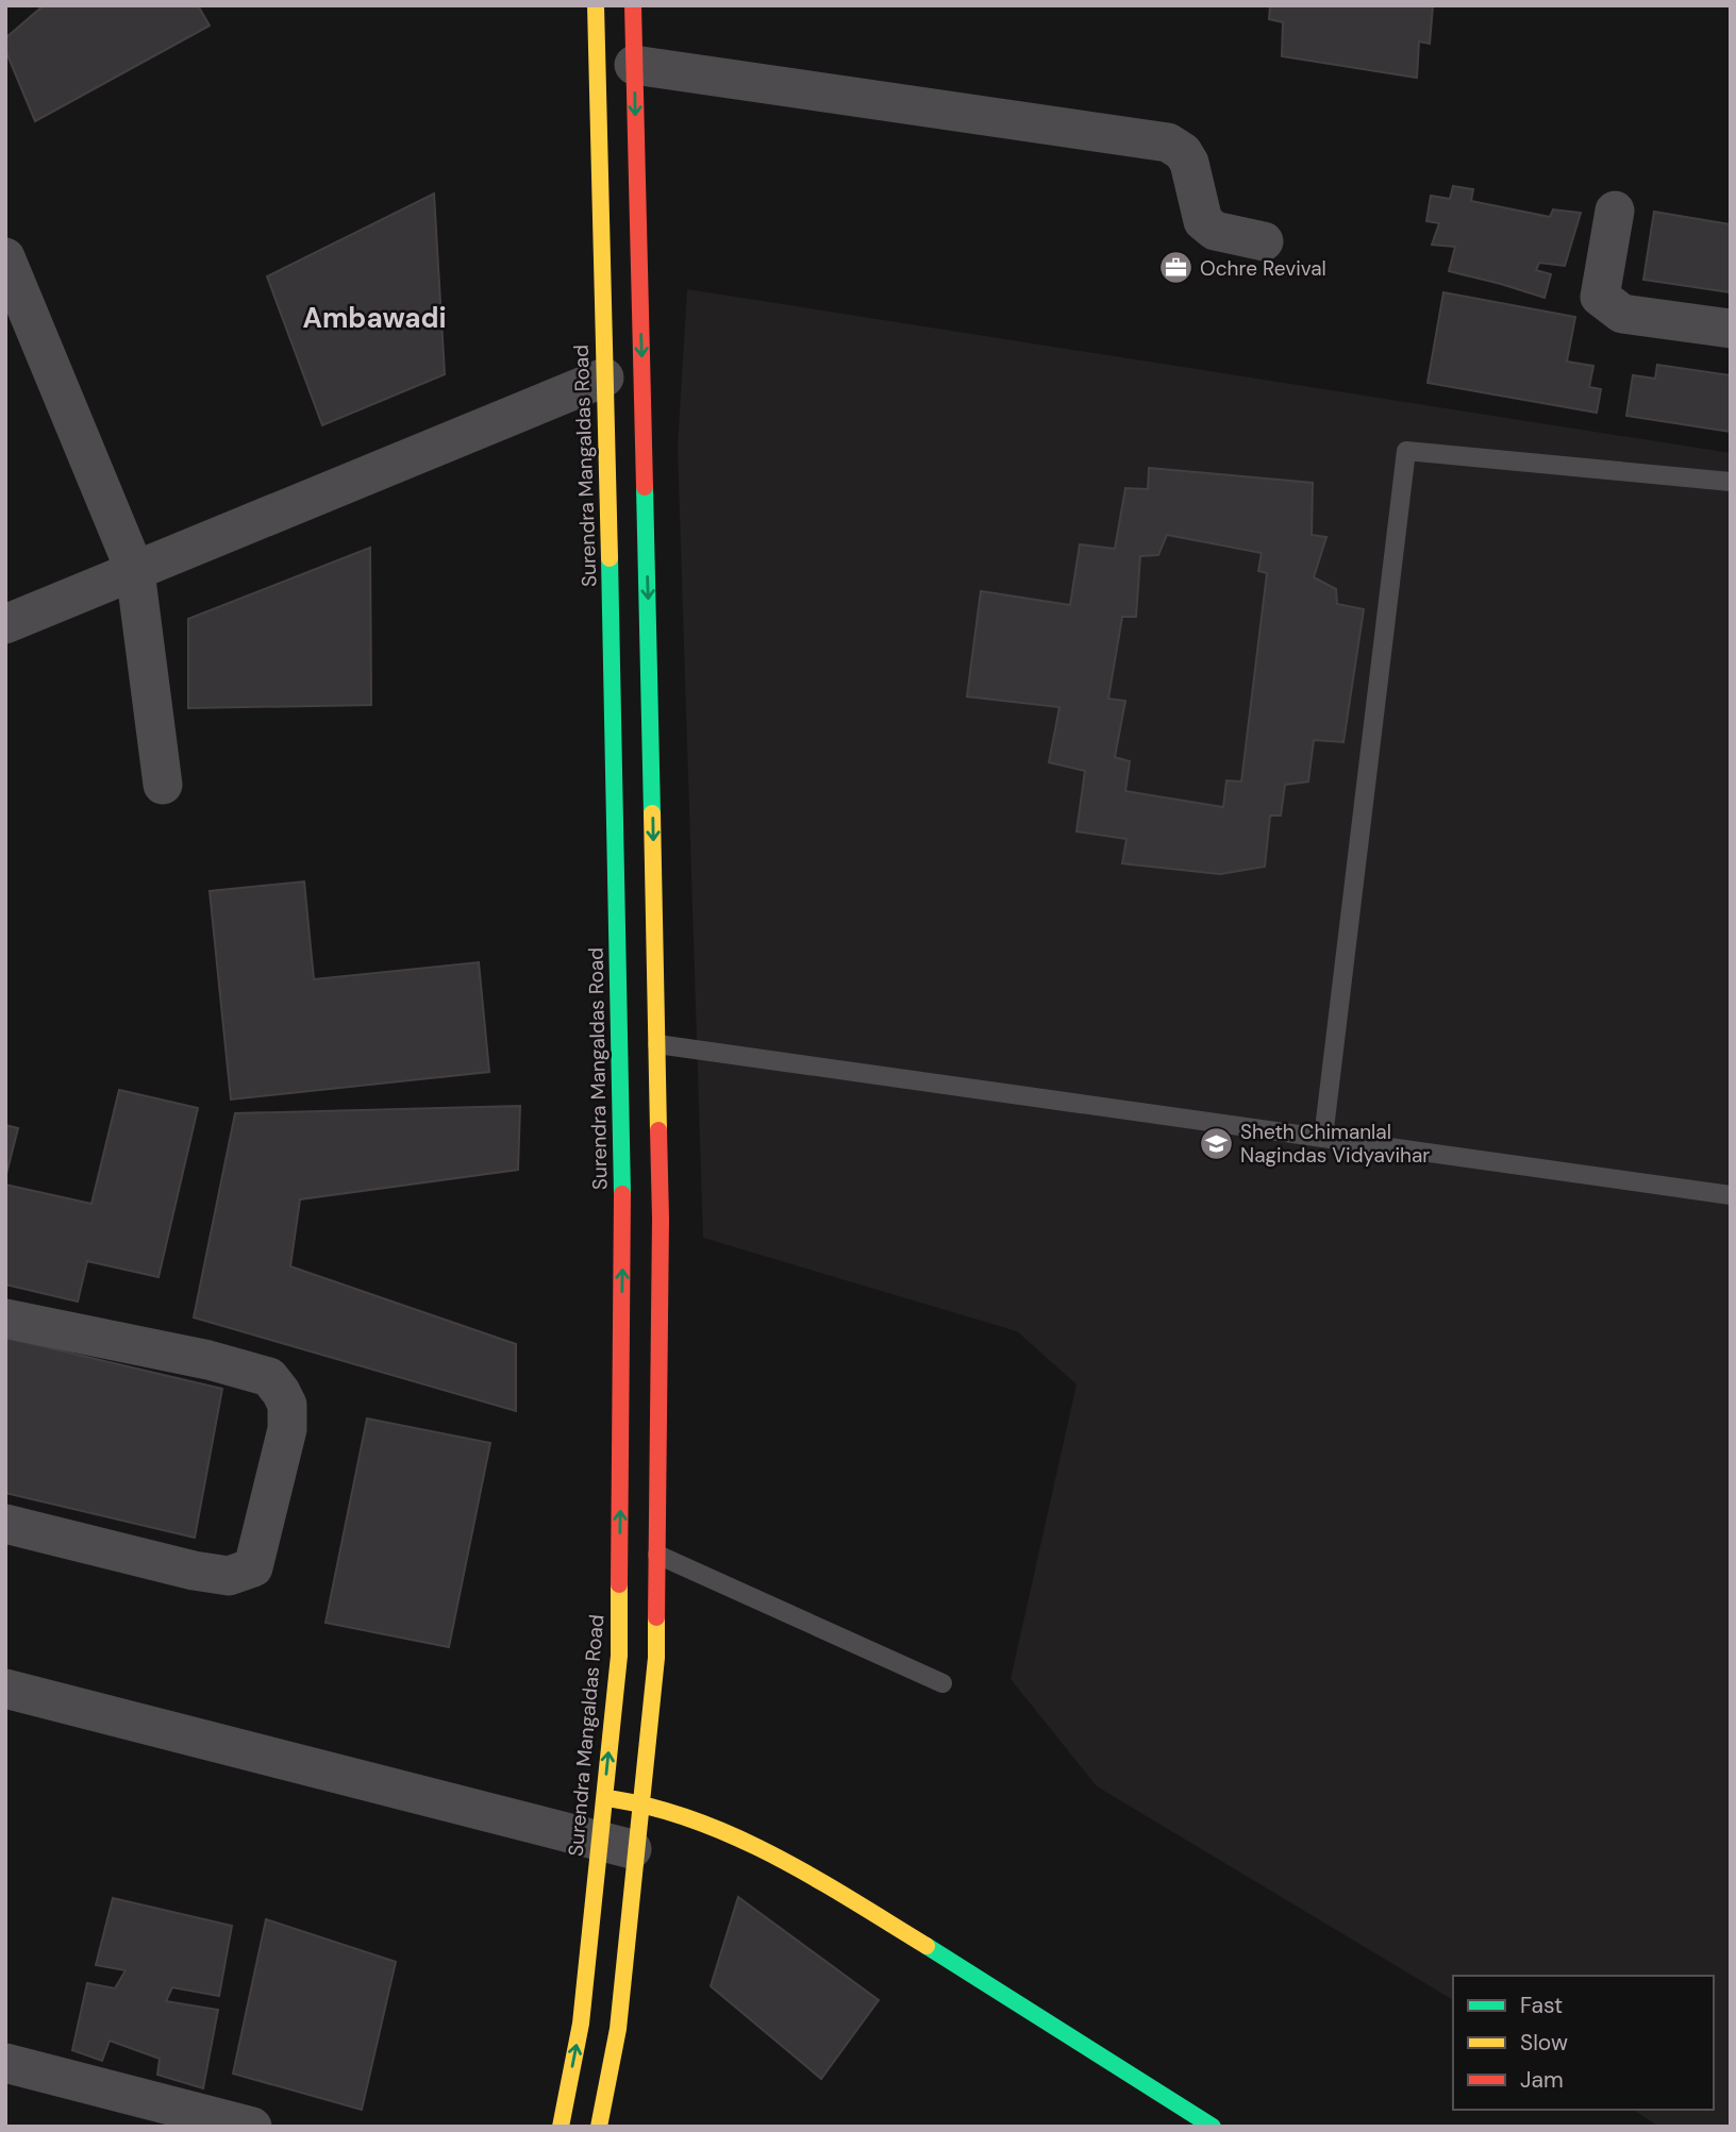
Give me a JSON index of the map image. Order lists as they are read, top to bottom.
{
  "streets": {
    "main road": ["Surendra Mangaldas Road"]
  },
  "districts": ["Ambawadi"],
  "places": {
    "office": ["Ochre Revival"],
    "school or university": ["Sheth Chimanlal Nagindas Vidyavihar"]
  },
  "legend": ["Fast", "Slow", "Jam"]
}
